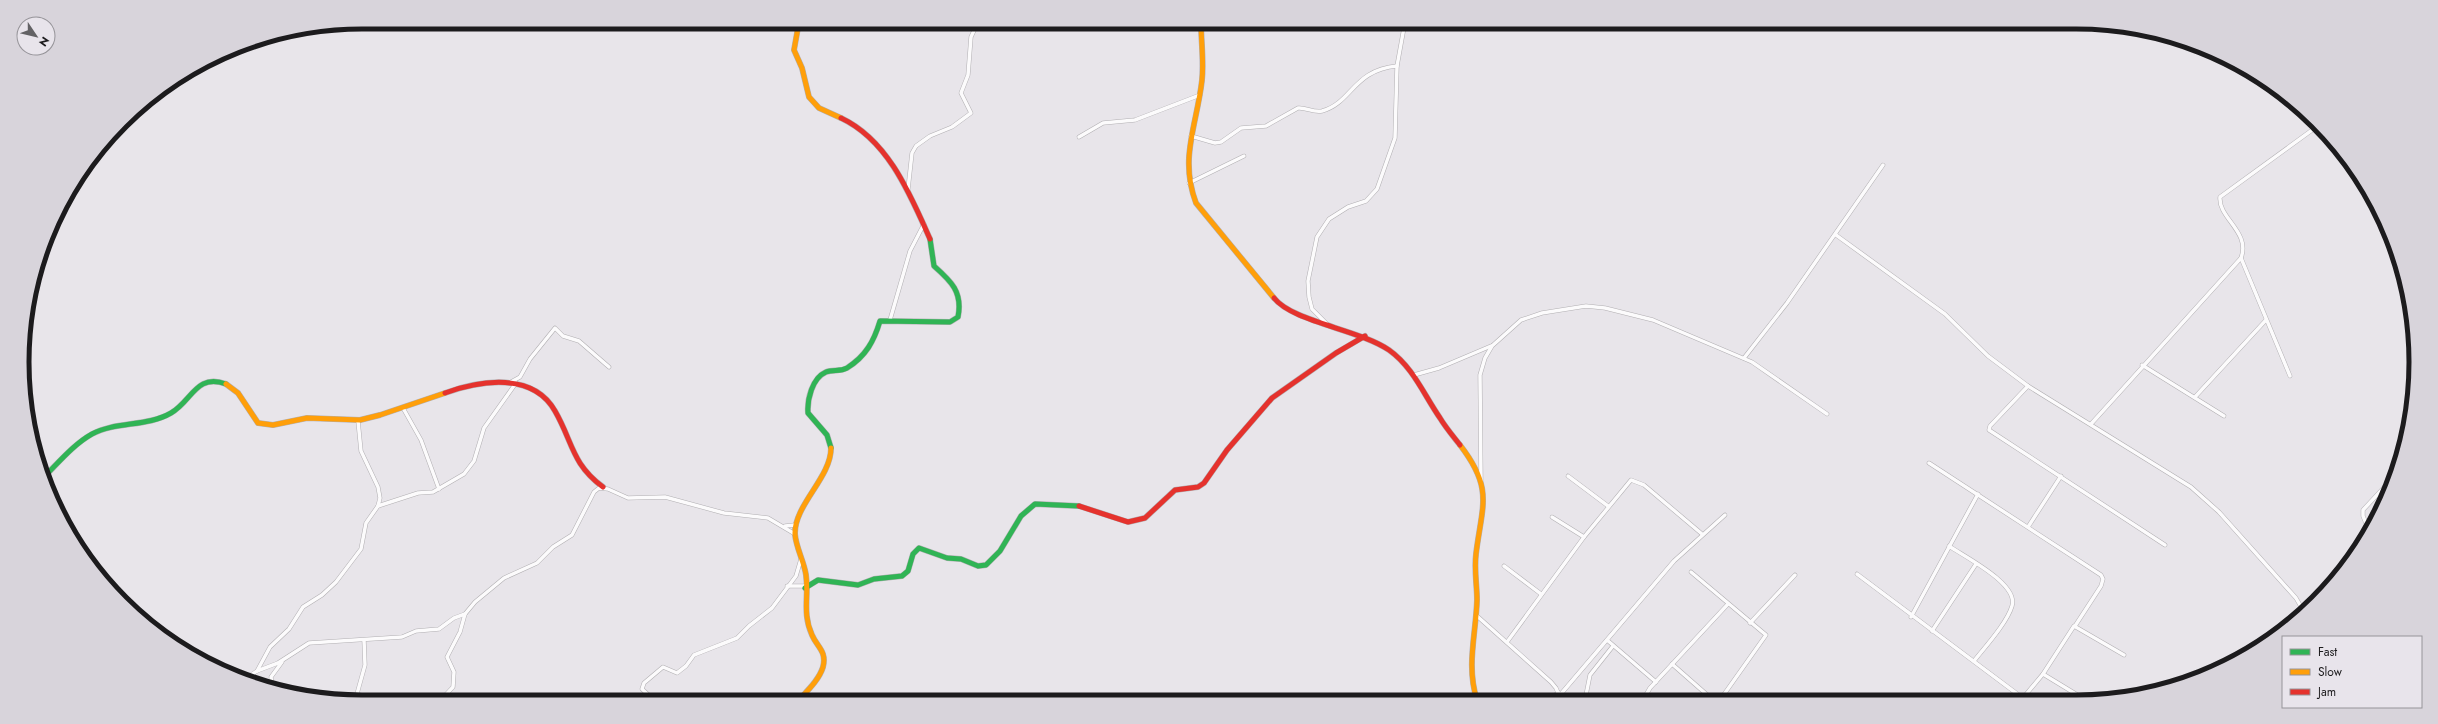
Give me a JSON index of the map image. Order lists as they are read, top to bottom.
{
  "legend": ["Fast", "Slow", "Jam"],
  "north": "bottom right"
}
